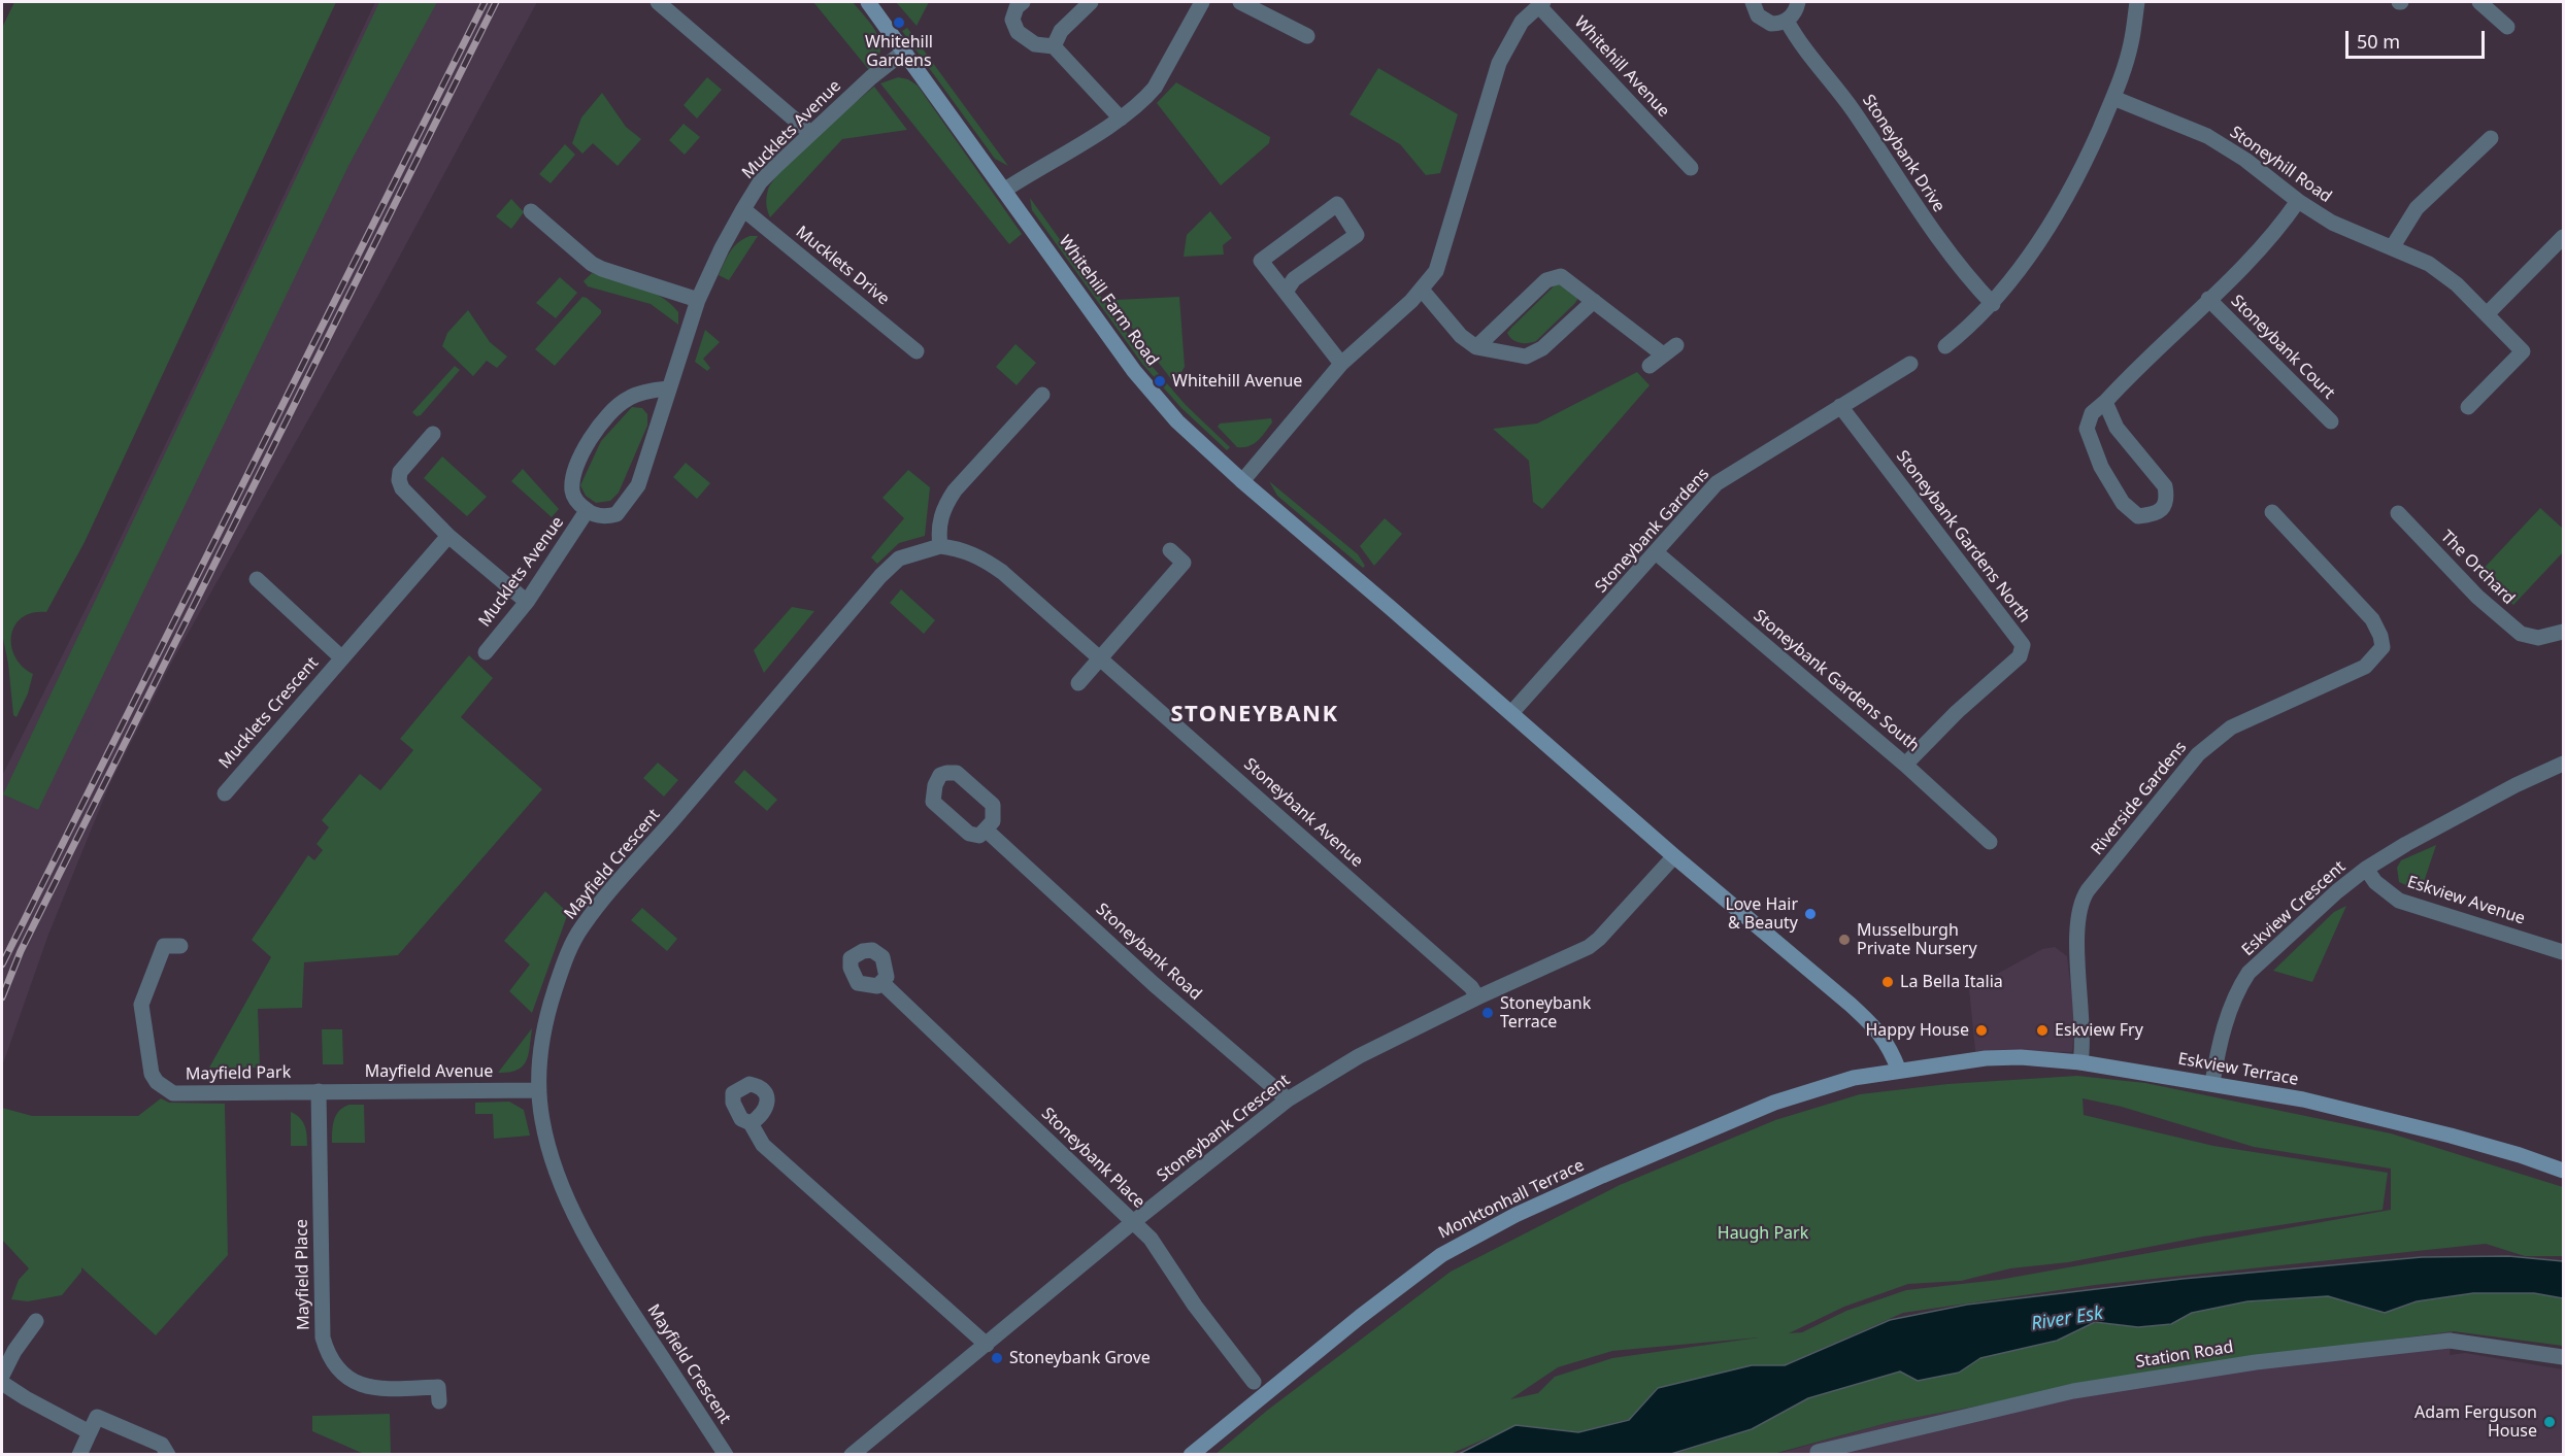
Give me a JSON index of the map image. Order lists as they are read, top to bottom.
{
  "streets": {
    "street": [
      "Whitehill Avenue",
      "Mucklets Avenue",
      "Stoneybank Drive",
      "Stoneyhill Road",
      "Mucklets Drive",
      "Whitehill Farm Road",
      "Stoneybank Court",
      "Stoneybank Gardens",
      "Stoneybank Gardens North",
      "The Orchard",
      "Stoneybank Gardens South",
      "Mucklets Crescent",
      "Riverside Gardens",
      "Stoneybank Avenue",
      "Mayfield Crescent",
      "Eskview Avenue",
      "Eskview Crescent",
      "Stoneybank Road",
      "Eskview Terrace",
      "Mayfield Avenue",
      "Mayfield Park",
      "Stoneybank Crescent",
      "Stoneybank Place",
      "Monktonhall Terrace",
      "Mayfield Place",
      "Station Road"
    ]
  },
  "crossings": [
    ["Whitehill Avenue", "Whitehill Farm Road"],
    ["Mucklets Avenue", "Mucklets Drive"],
    ["Mucklets Avenue", "Whitehill Farm Road"],
    ["Stoneyhill Road", "Stoneybank Court"],
    ["Whitehill Farm Road", "Stoneybank Gardens"],
    ["Stoneybank Gardens", "Stoneybank Gardens North"],
    ["Stoneybank Gardens", "Stoneybank Gardens South"],
    ["Stoneybank Gardens North", "Stoneybank Gardens South"],
    ["Riverside Gardens", "Eskview Terrace"],
    ["Stoneybank Avenue", "Mayfield Crescent"],
    ["Stoneybank Avenue", "Stoneybank Crescent"],
    ["Mayfield Crescent", "Mayfield Avenue"],
    ["Eskview Avenue", "Eskview Crescent"],
    ["Eskview Crescent", "Eskview Terrace"],
    ["Stoneybank Road", "Stoneybank Crescent"],
    ["Eskview Terrace", "Monktonhall Terrace"],
    ["Mayfield Avenue", "Mayfield Park"],
    ["Mayfield Avenue", "Mayfield Place"],
    ["Mayfield Park", "Mayfield Place"],
    ["Stoneybank Crescent", "Stoneybank Place"]
  ],
  "districts": ["STONEYBANK"],
  "water": ["River Esk"],
  "parks": ["Haugh Park"],
  "places": [
    "Whitehill Gardens",
    "Whitehill Avenue",
    "Love Hair & Beauty",
    "Musselburgh Private Nursery",
    "La Bella Italia",
    "Stoneybank Terrace",
    "Happy House",
    "Eskview Fry",
    "Stoneybank Grove",
    "Adam Ferguson House"
  ],
  "scale_bar": "50 m"
}
